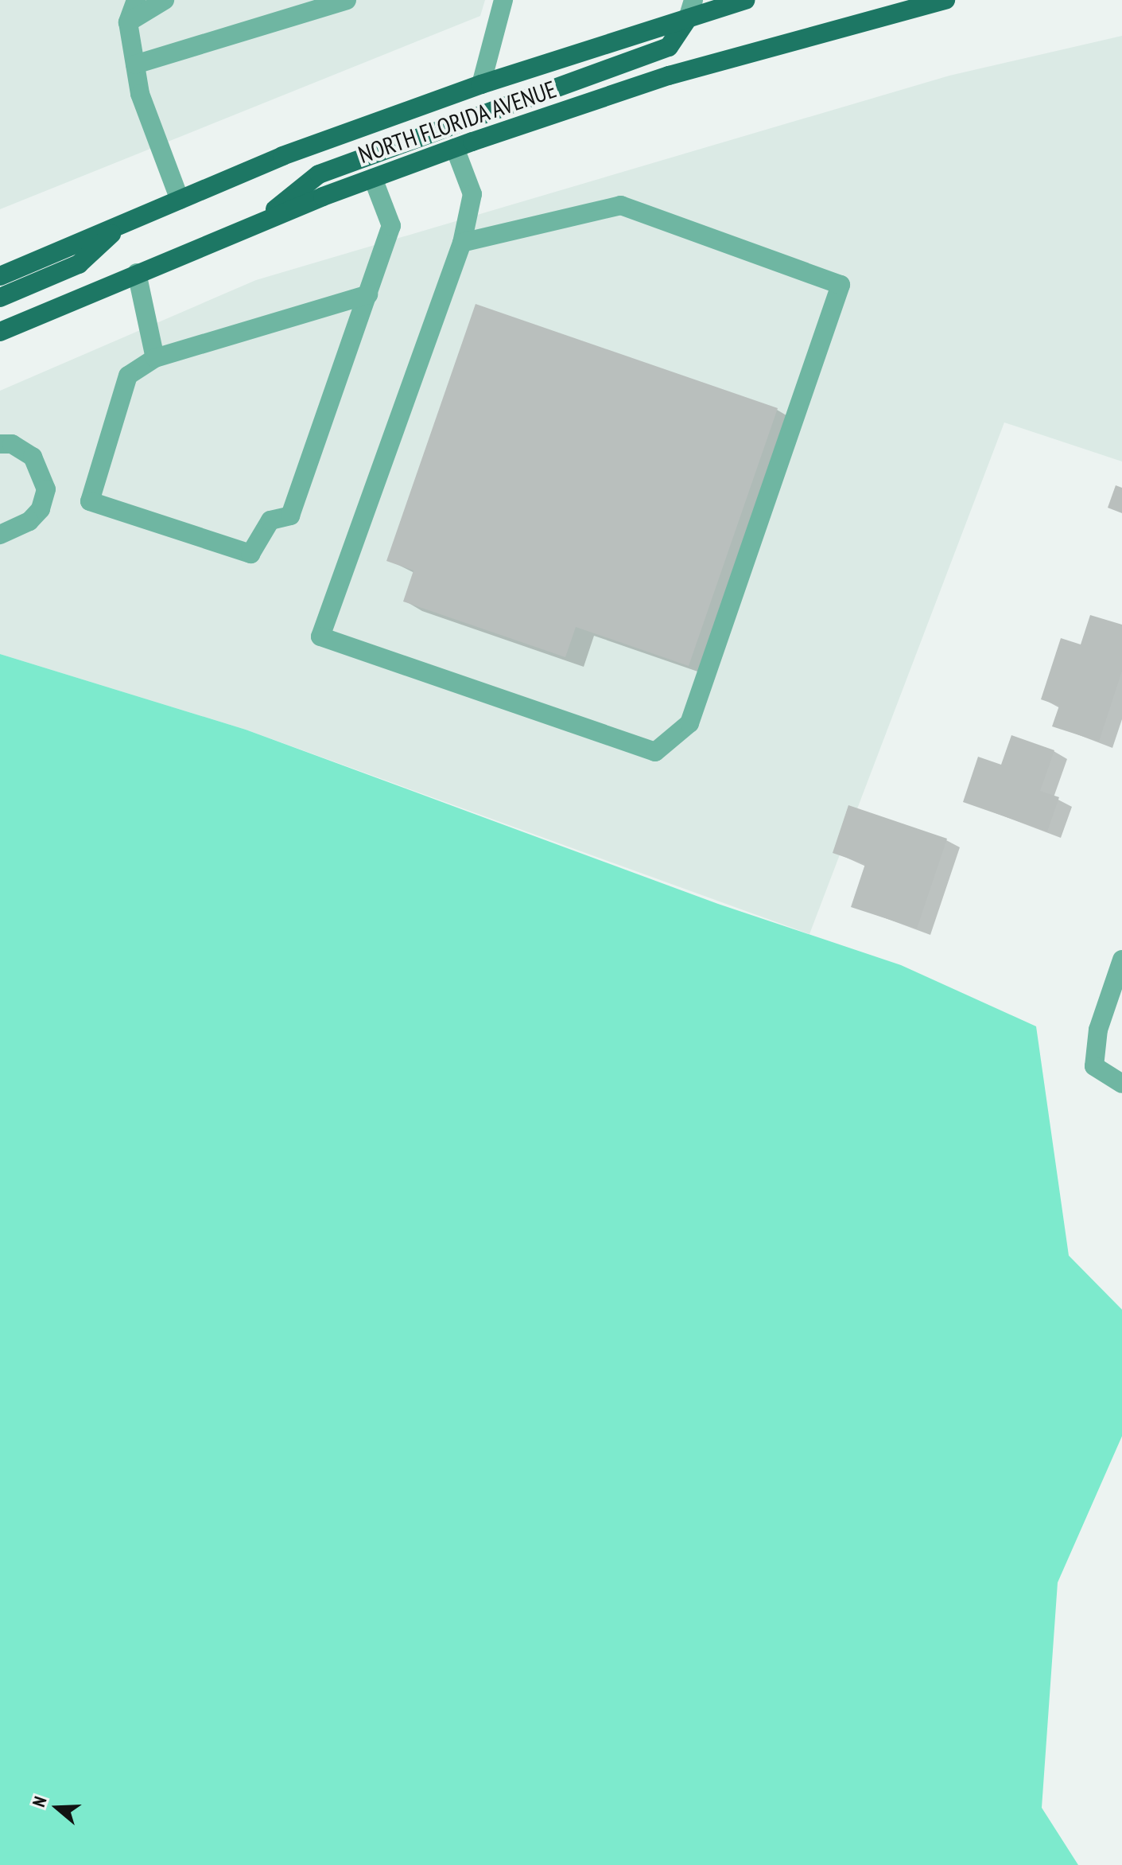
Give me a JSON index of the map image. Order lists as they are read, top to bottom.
{
  "streets": {
    "main road": ["NORTH FLORIDA AVENUE"]
  },
  "north": "left"
}
